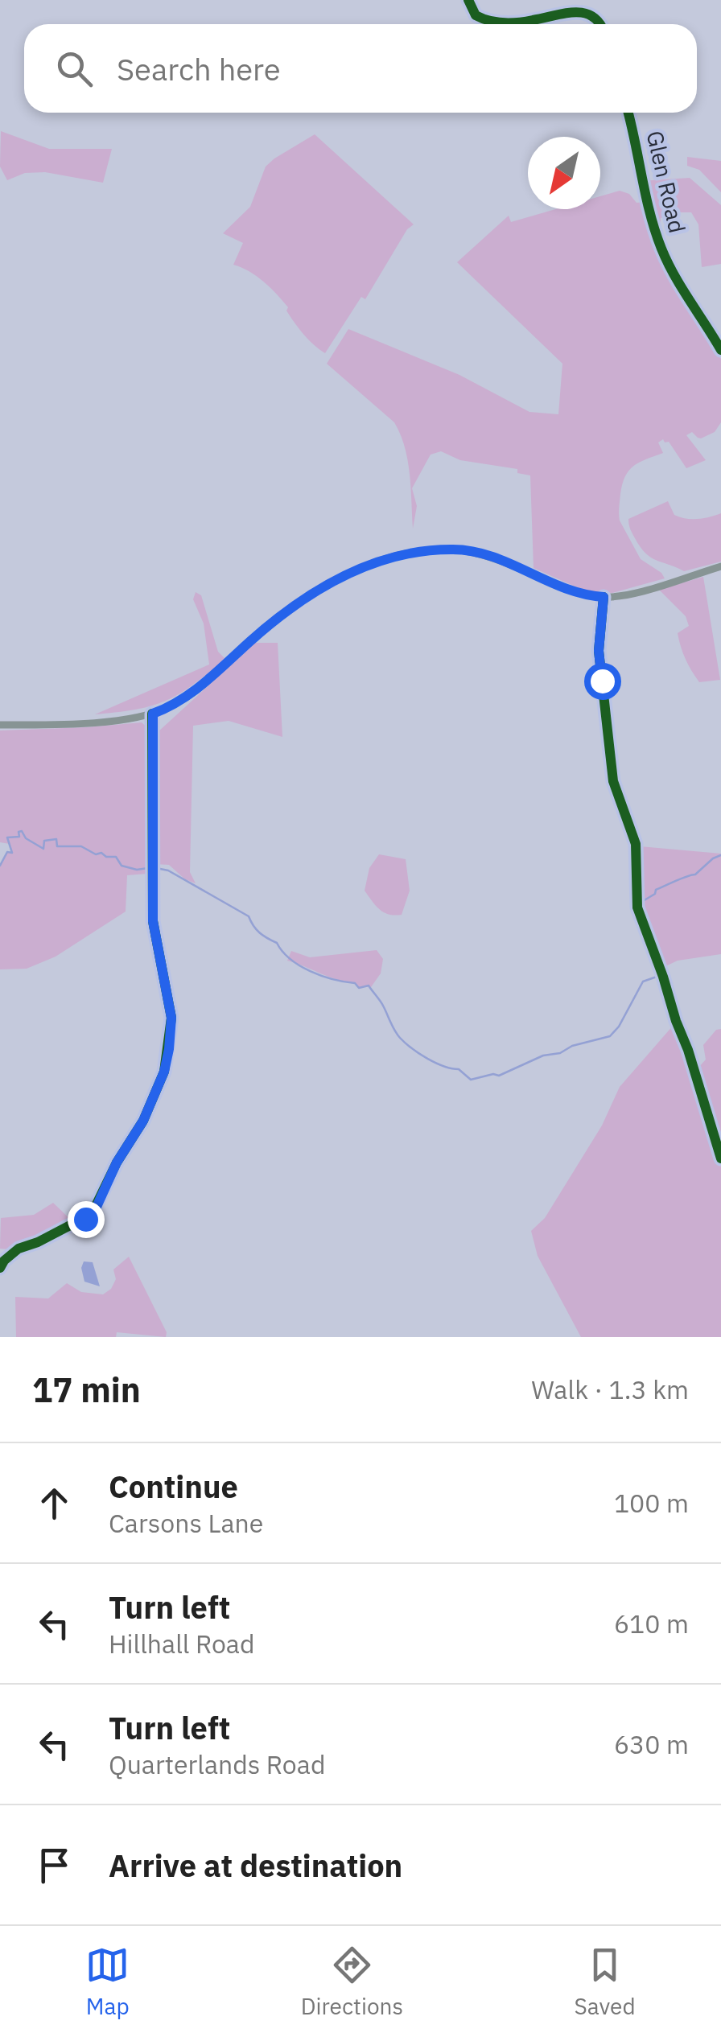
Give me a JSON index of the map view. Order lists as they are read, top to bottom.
{
  "streets": {
    "street": ["Glen Road"]
  },
  "north": "bottom left",
  "page": {
    "search": "Search here",
    "heading": ["17 min", "Walk · 1.3 km"],
    "list": [
      ["Continue", "Carsons Lane", "100 m"],
      ["Turn left", "Hillhall Road", "610 m"],
      ["Turn left", "Quarterlands Road", "630 m"],
      "Arrive at destination"
    ],
    "nav": ["Map", "Directions", "Saved"]
  }
}
